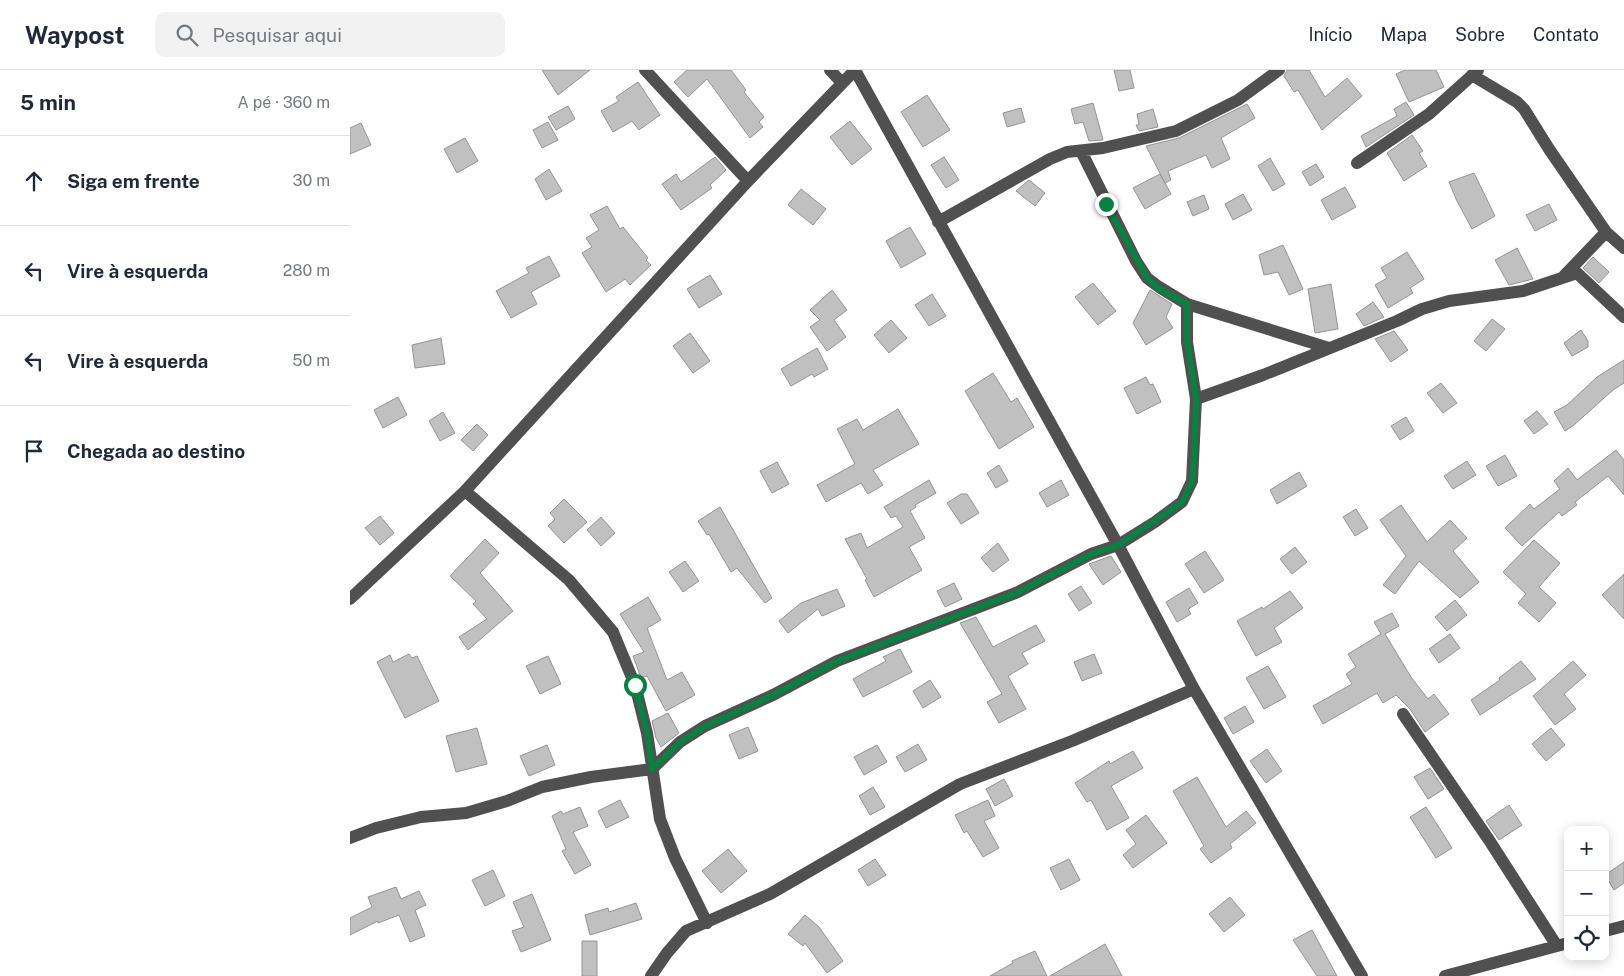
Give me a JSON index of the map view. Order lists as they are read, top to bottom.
{
  "page": {
    "header": "Waypost",
    "search": "Pesquisar aqui",
    "nav": [
      "Início",
      "Mapa",
      "Sobre",
      "Contato"
    ],
    "heading": ["5 min", "A pé · 360 m"],
    "list": [
      ["Siga em frente", "30 m"],
      ["Vire à esquerda", "280 m"],
      ["Vire à esquerda", "50 m"],
      "Chegada ao destino"
    ],
    "map_buttons": ["+", "−"]
  }
}
